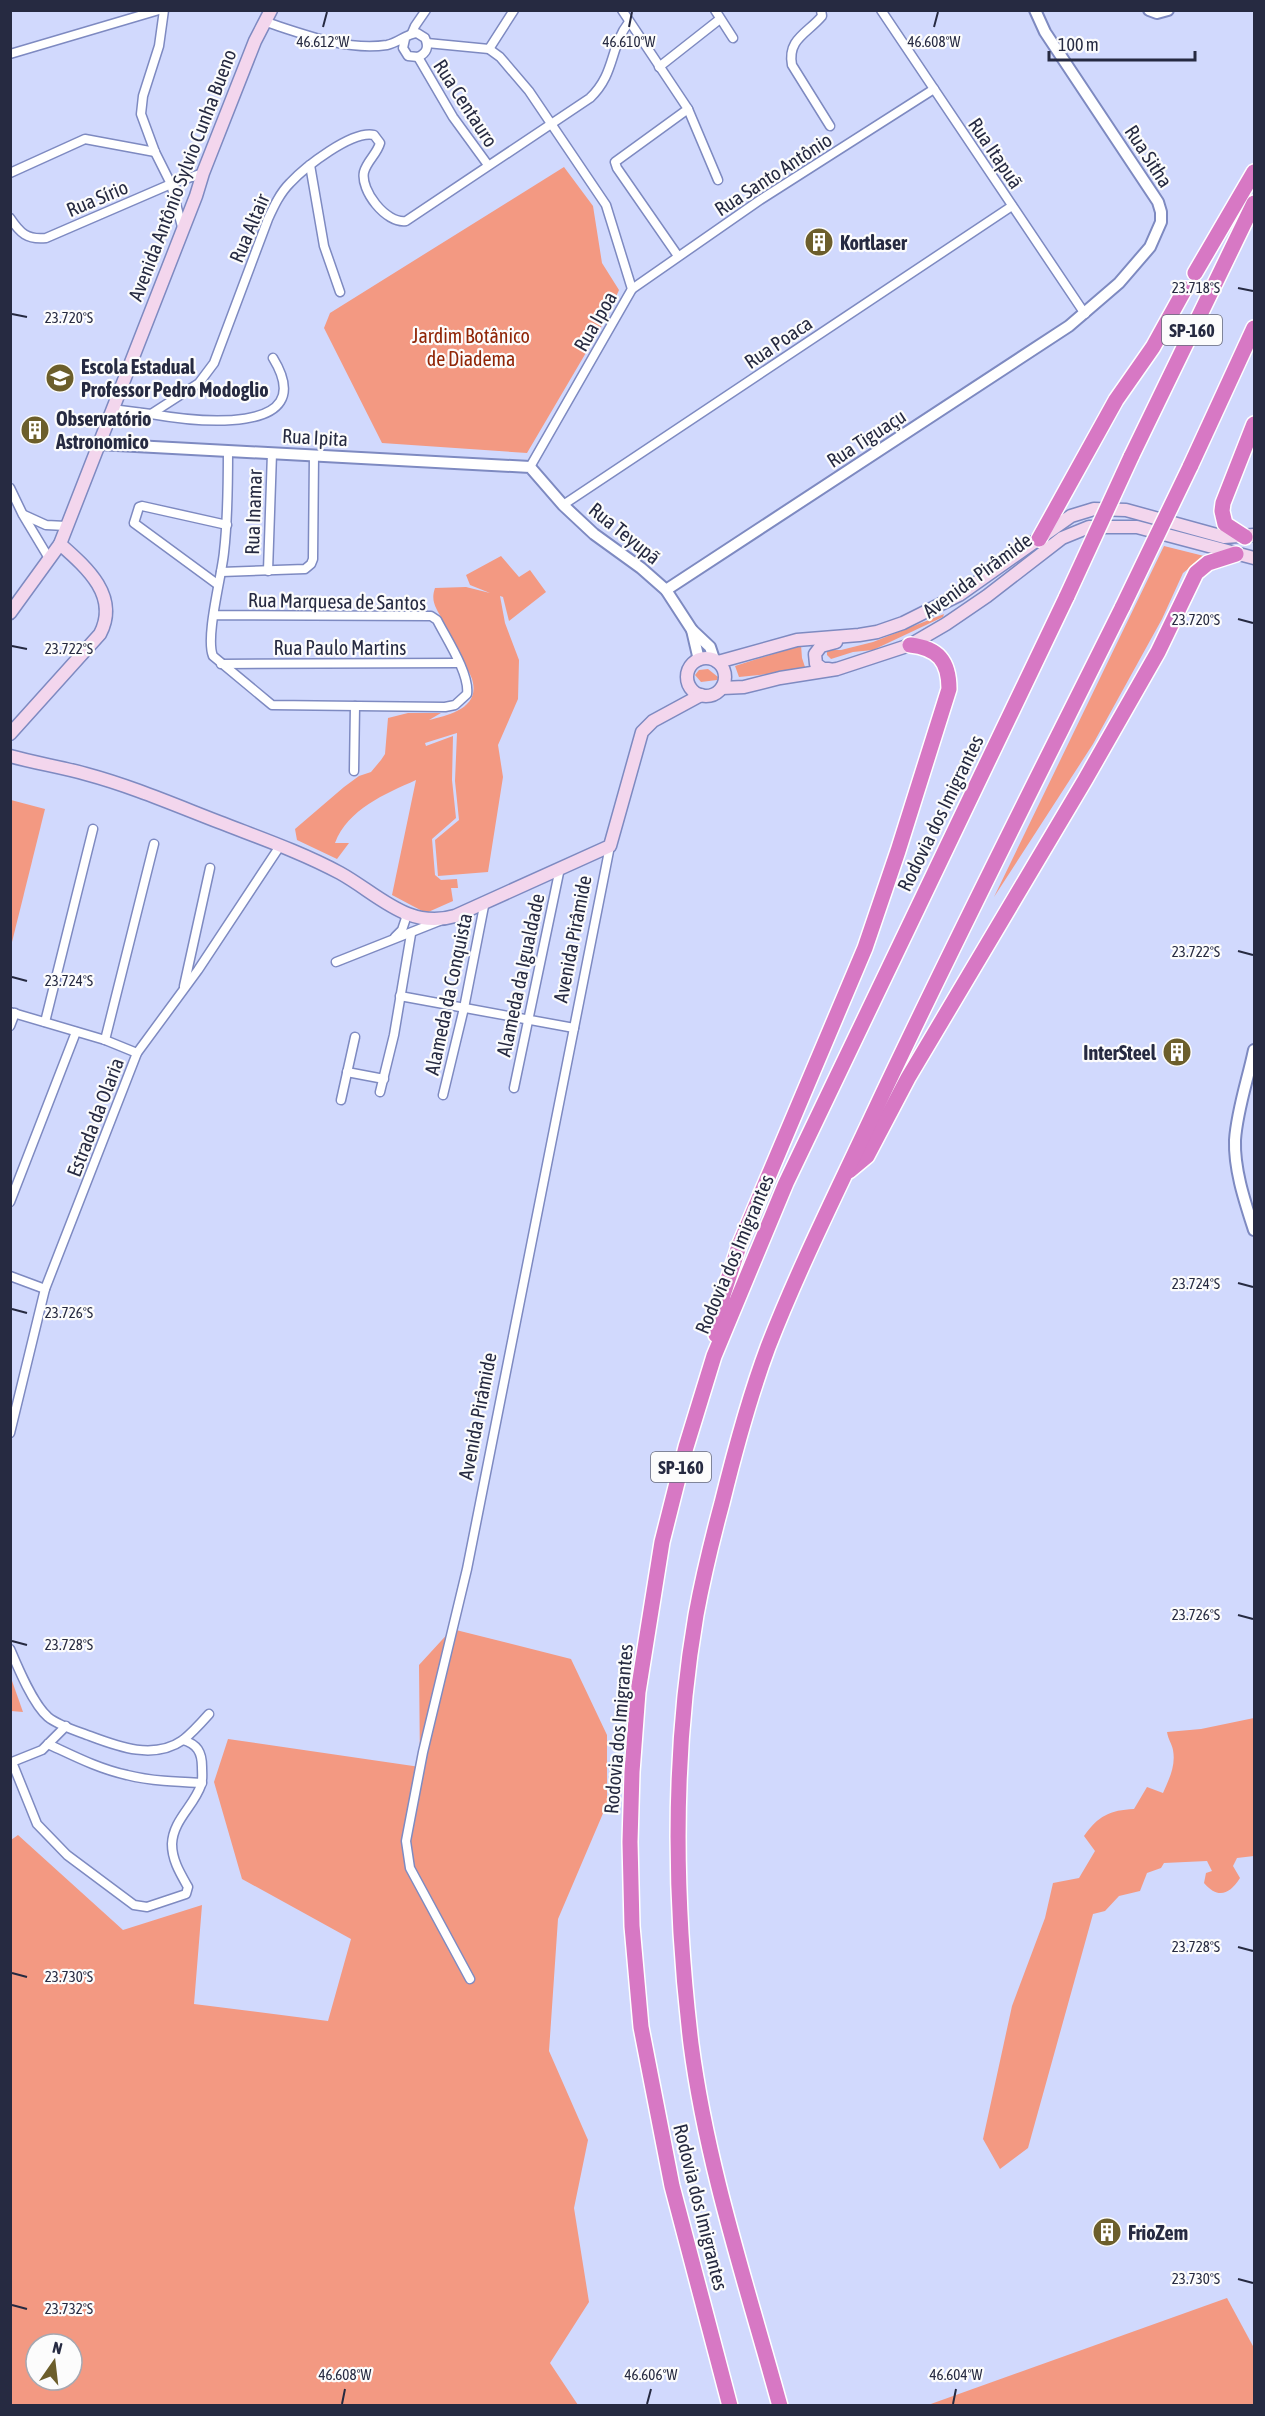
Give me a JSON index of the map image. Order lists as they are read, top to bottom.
{
  "streets": {
    "highway": ["SP-160", "Rodovia dos Imigrantes"],
    "main road": ["Avenida Antônio Sylvio Cunha Bueno", "Avenida Pirâmide"],
    "street": [
      "Rua Centauro",
      "Rua Itapuã",
      "Rua Sitha",
      "Rua Santo Antônio",
      "Rua Sírio",
      "Rua Altair",
      "Rua Ipoa",
      "Rua Poaca",
      "Rua Ipita",
      "Rua Tiguaçu",
      "Rua Inamar",
      "Rua Teyupã",
      "Rua Marquesa de Santos",
      "Rua Paulo Martins",
      "Alameda da Igualdade",
      "Alameda da Conquista",
      "Estrada da Olaria"
    ]
  },
  "crossings": [
    ["Rua Centauro", "Rua Altair"],
    ["Rua Itapuã", "Rua Sitha"],
    ["Rua Itapuã", "Rua Santo Antônio"],
    ["Rua Itapuã", "Rua Poaca"],
    ["Rua Itapuã", "Rua Tiguaçu"],
    ["Rua Sitha", "Rua Tiguaçu"],
    ["Rua Santo Antônio", "Rua Ipoa"],
    ["Avenida Antônio Sylvio Cunha Bueno", "Rua Sírio"],
    ["Avenida Antônio Sylvio Cunha Bueno", "Rua Ipita"],
    ["Rua Altair", "Rua Ipoa"],
    ["Rua Ipoa", "Rua Ipita"],
    ["Rua Ipoa", "Rua Teyupã"],
    ["Rua Poaca", "Rua Teyupã"],
    ["Rua Ipita", "Rua Inamar"],
    ["Rua Ipita", "Rua Teyupã"],
    ["Rua Tiguaçu", "Rua Teyupã"],
    ["Rua Teyupã", "Avenida Pirâmide"],
    ["Rua Marquesa de Santos", "Rua Paulo Martins"]
  ],
  "parks": ["Jardim Botânico de Diadema"],
  "places": {
    "building": [
      "Kortlaser",
      "Observatório Astronomico",
      "InterSteel",
      "FrioZem"
    ],
    "school or university": ["Escola Estadual Professor Pedro Modoglio"]
  },
  "scale_bar": "100 m",
  "north": "top",
  "coordinates": [
    "46.612°W",
    "46.610°W",
    "46.608°W",
    "23.718°S",
    "23.720°S",
    "23.722°S",
    "23.724°S",
    "23.726°S",
    "23.728°S",
    "23.730°S",
    "23.732°S",
    "46.606°W",
    "46.604°W"
  ]
}
